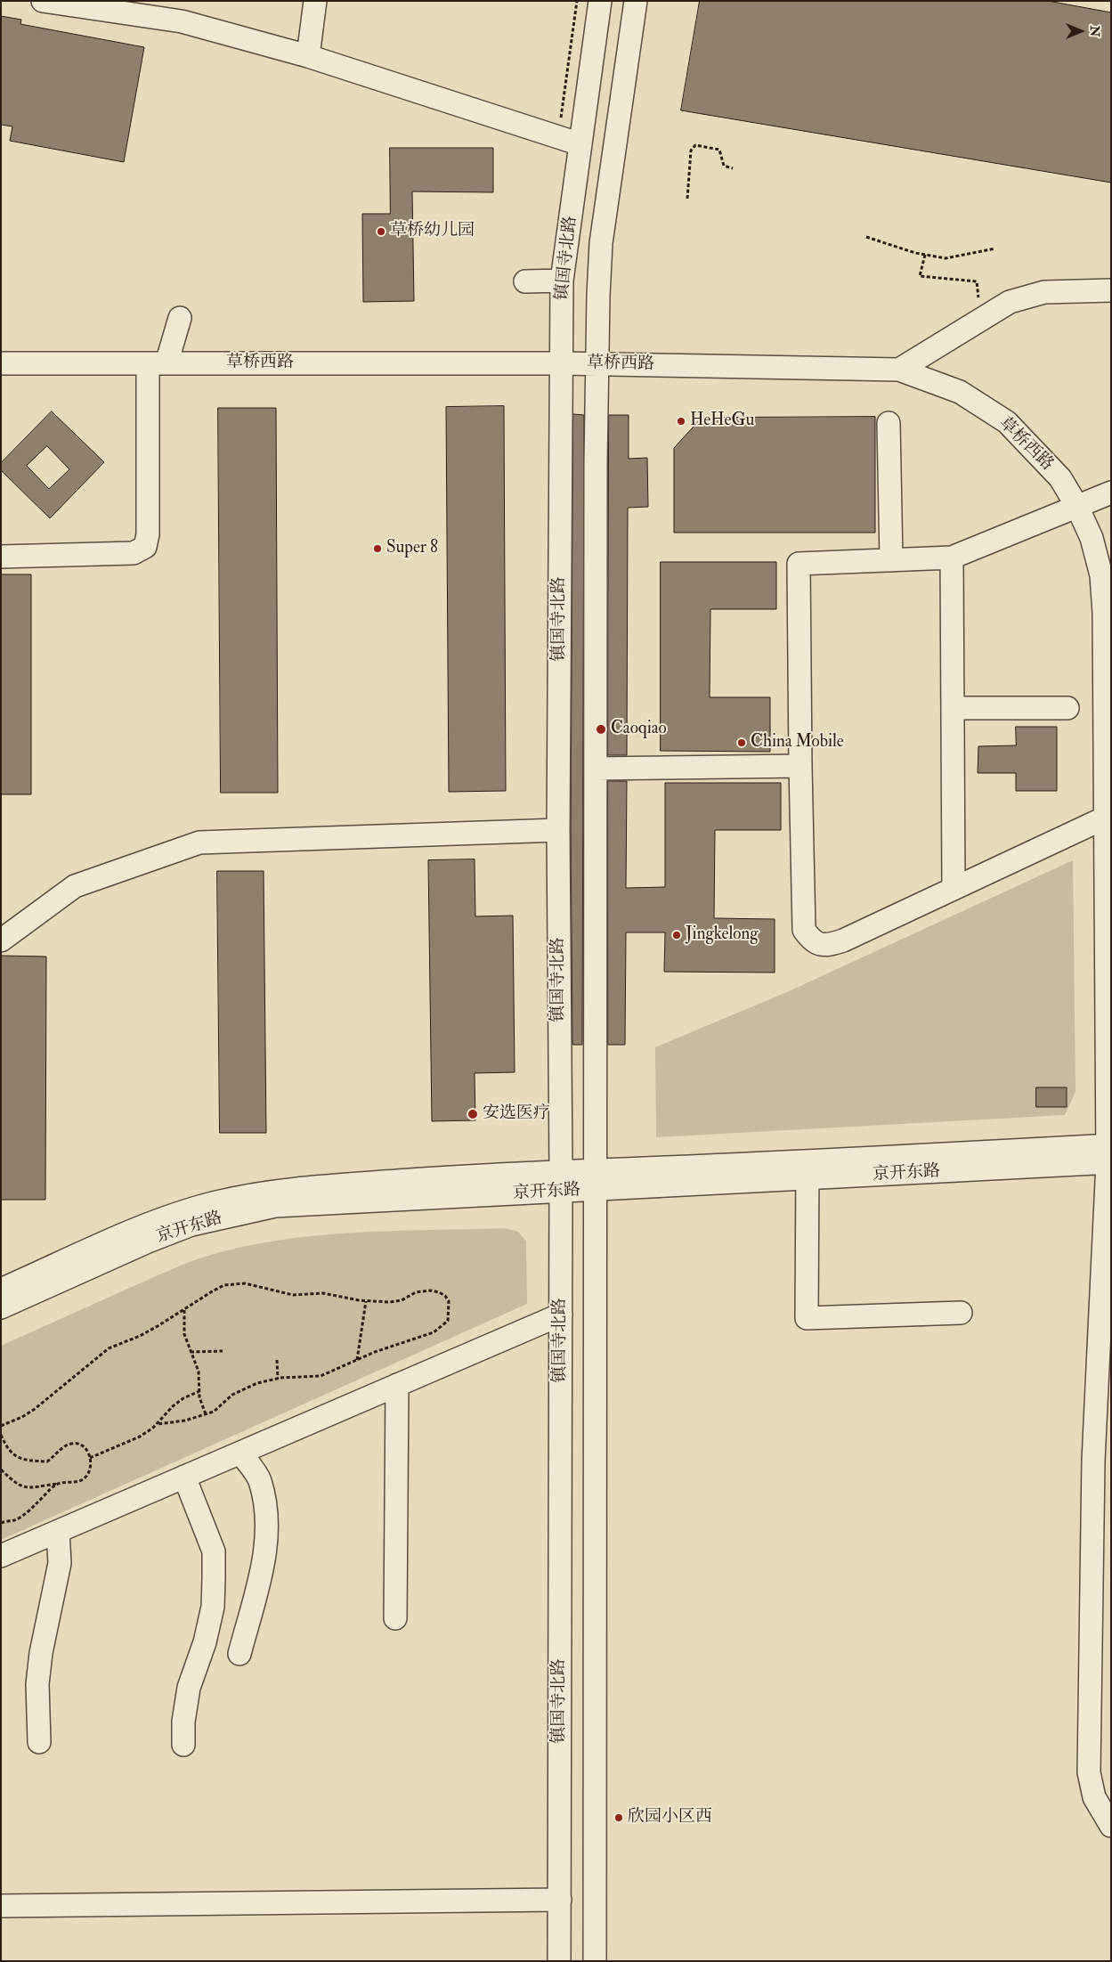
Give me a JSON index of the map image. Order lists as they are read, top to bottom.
{
  "streets": {
    "street": ["镇国寺北路", "草桥西路", "京开东路"]
  },
  "crossings": [
    ["镇国寺北路", "草桥西路"],
    ["镇国寺北路", "京开东路"],
    ["草桥西路", "京开东路"]
  ],
  "places": [
    "草桥幼儿园",
    "HeHeGu",
    "Super 8",
    "Caoqiao",
    "China Mobile",
    "Jingkelong",
    "安选医疗",
    "欣园小区西"
  ],
  "north": "right"
}
